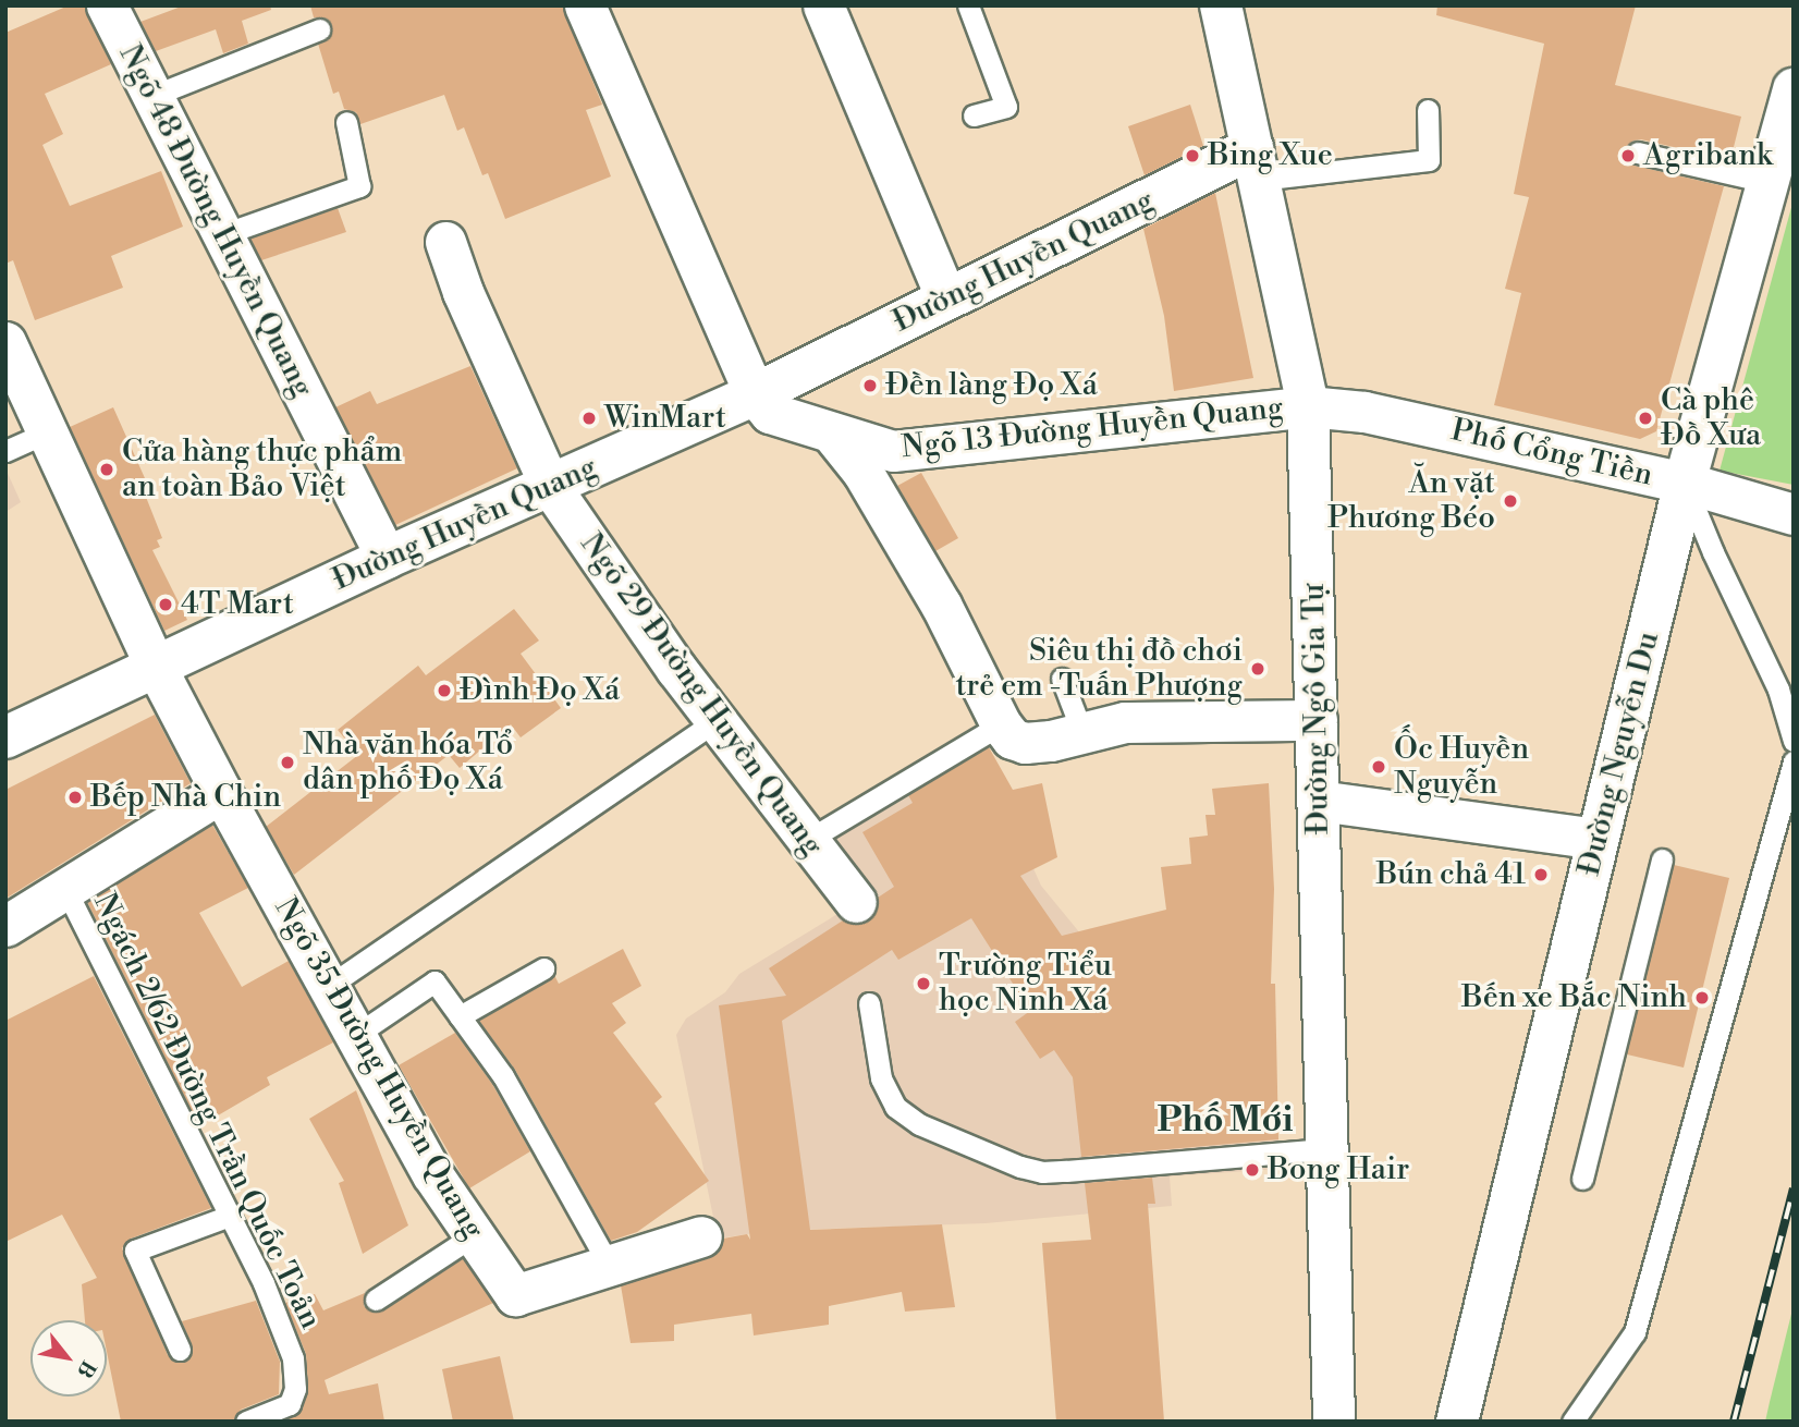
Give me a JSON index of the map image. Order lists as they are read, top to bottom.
{
  "streets": {
    "main road": ["Đường Huyền Quang", "Đường Ngô Gia Tự", "Đường Nguyễn Du"],
    "street": [
      "Ngõ 48 Đường Huyền Quang",
      "Ngõ 13 Đường Huyền Quang",
      "Phố Cổng Tiền",
      "Ngõ 29 Đường Huyền Quang",
      "Ngõ 35 Đường Huyền Quang"
    ],
    "lane": ["Ngách 2/62 Đường Trần Quốc Toản"]
  },
  "crossings": [
    ["Ngõ 48 Đường Huyền Quang", "Đường Huyền Quang"],
    ["Đường Huyền Quang", "Ngõ 13 Đường Huyền Quang"],
    ["Đường Huyền Quang", "Ngõ 29 Đường Huyền Quang"],
    ["Đường Huyền Quang", "Đường Ngô Gia Tự"],
    ["Đường Huyền Quang", "Ngõ 35 Đường Huyền Quang"],
    ["Ngõ 13 Đường Huyền Quang", "Phố Cổng Tiền"],
    ["Ngõ 13 Đường Huyền Quang", "Đường Ngô Gia Tự"],
    ["Phố Cổng Tiền", "Đường Ngô Gia Tự"],
    ["Phố Cổng Tiền", "Đường Nguyễn Du"]
  ],
  "districts": ["Phố Mới"],
  "places": [
    "Bing Xue",
    "Agribank",
    "Đền làng Đọ Xá",
    "WinMart",
    "Cà phê Đồ Xưa",
    "Cửa hàng thực phẩm an toàn Bảo Việt",
    "Ăn vặt Phương Béo",
    "4T Mart",
    "Siêu thị đồ chơi trẻ em -Tuấn Phượng",
    "Đình Đọ Xá",
    "Nhà văn hóa Tổ dân phố Đọ Xá",
    "Ốc Huyền Nguyễn",
    "Bếp Nhà Chin",
    "Bún chả 41",
    "Trường Tiểu học Ninh Xá",
    "Bến xe Bắc Ninh",
    "Bong Hair"
  ],
  "north": "bottom right"
}
